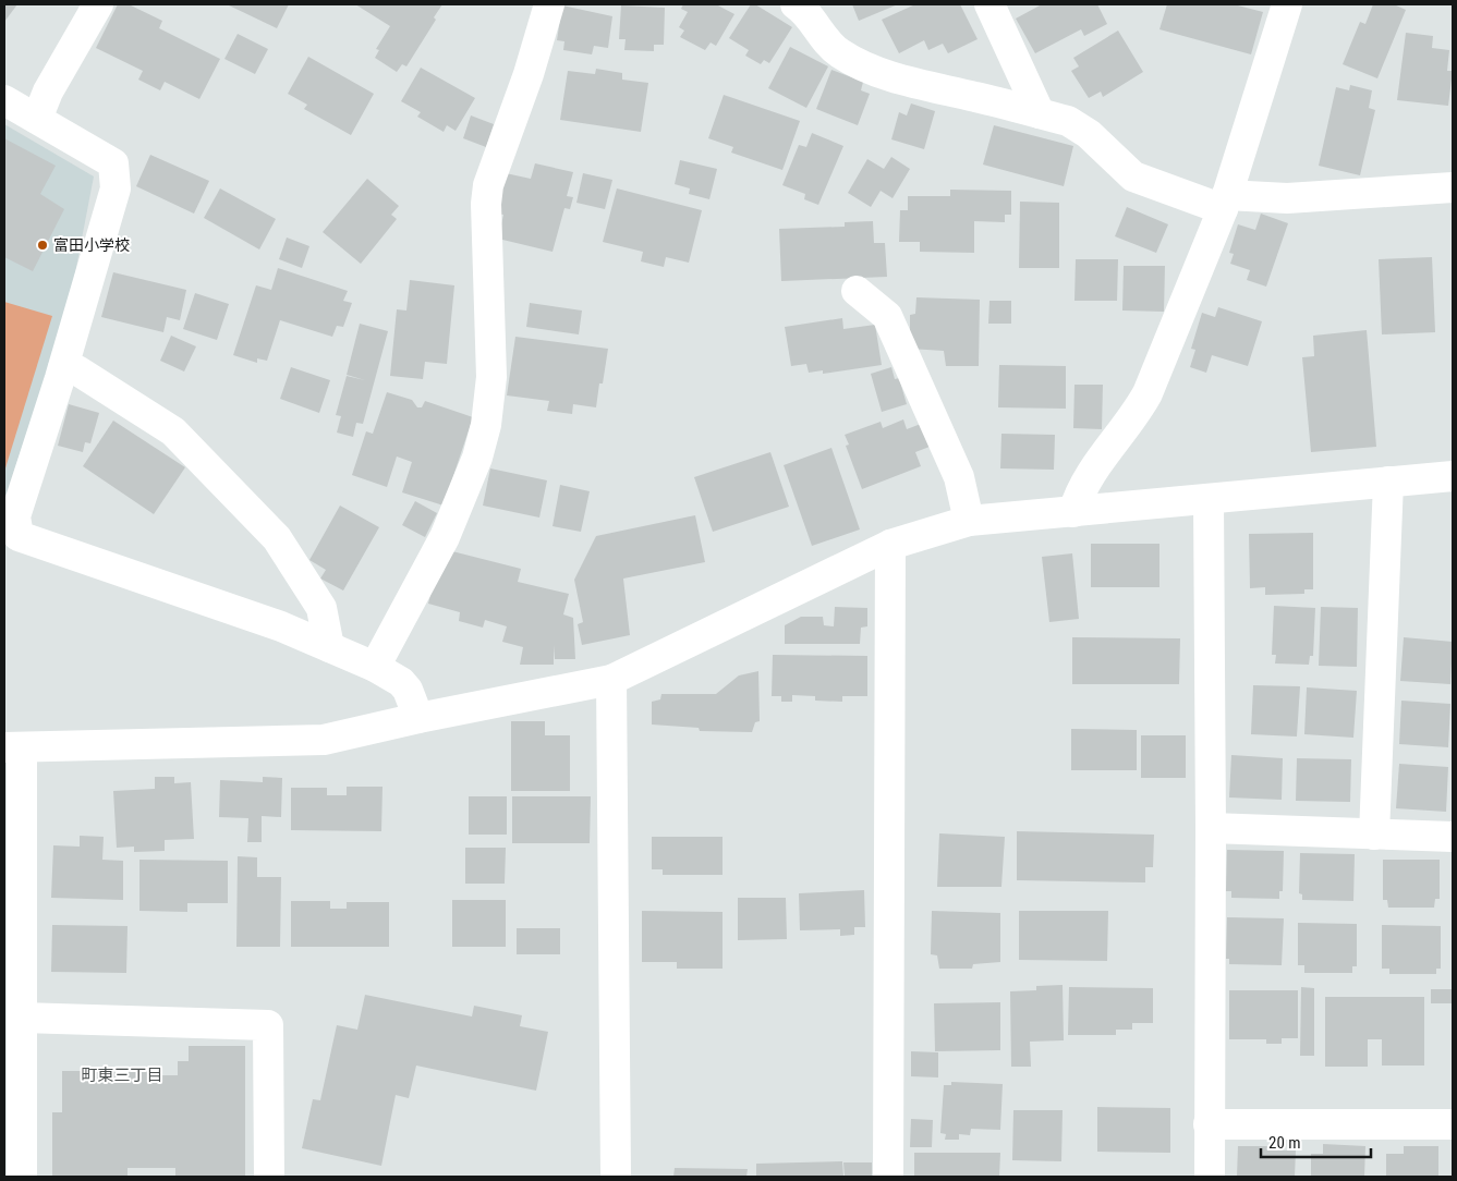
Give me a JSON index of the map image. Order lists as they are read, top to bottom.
{
  "districts": ["町東三丁目"],
  "places": ["富田小学校"],
  "scale_bar": "20 m"
}
